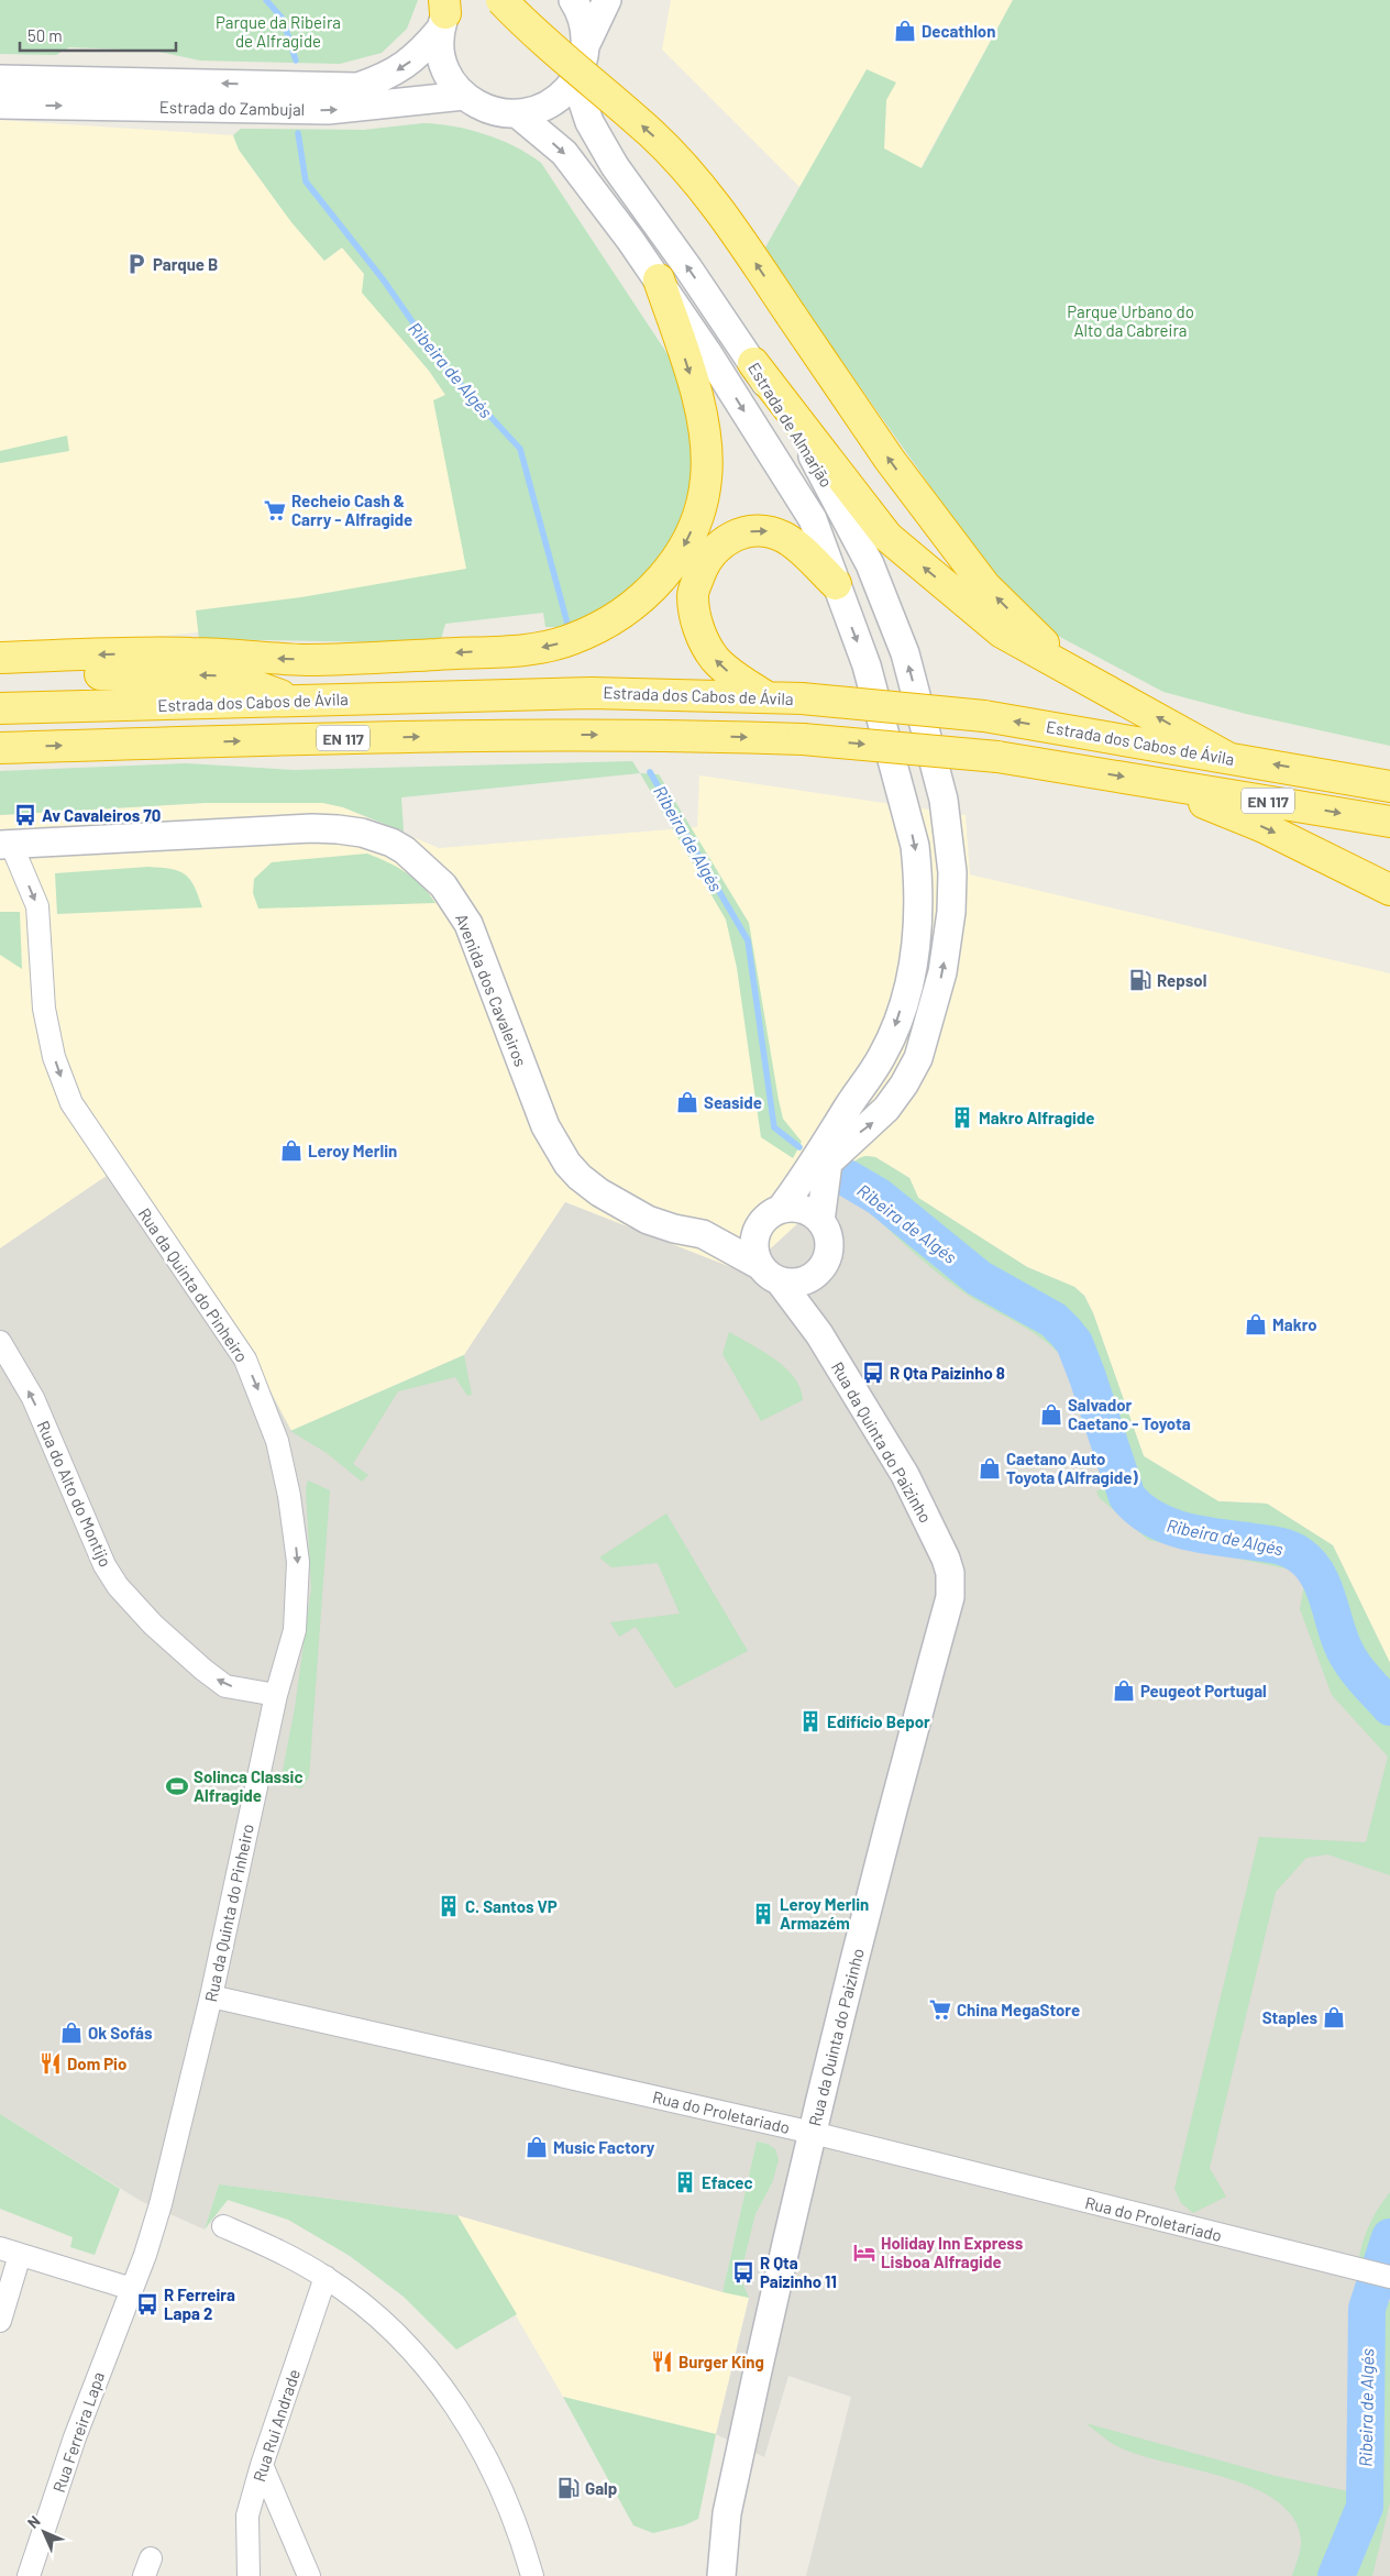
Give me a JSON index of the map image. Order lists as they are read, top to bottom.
{
  "streets": {
    "highway": ["Estrada dos Cabos de Ávila", "EN 117"],
    "street": [
      "Estrada do Zambujal",
      "Estrada de Almarjão",
      "Avenida dos Cavaleiros",
      "Rua da Quinta do Pinheiro",
      "Rua da Quinta do Paizinho",
      "Rua do Alto do Montijo",
      "Rua do Proletariado",
      "Rua Rui Andrade",
      "Rua Ferreira Lapa"
    ]
  },
  "crossings": [
    ["Estrada de Almarjão", "Avenida dos Cavaleiros"],
    ["Estrada de Almarjão", "Rua da Quinta do Paizinho"],
    ["Avenida dos Cavaleiros", "Rua da Quinta do Pinheiro"],
    ["Avenida dos Cavaleiros", "Rua da Quinta do Paizinho"],
    ["Rua da Quinta do Pinheiro", "Rua do Alto do Montijo"],
    ["Rua da Quinta do Pinheiro", "Rua do Proletariado"],
    ["Rua da Quinta do Pinheiro", "Rua Ferreira Lapa"],
    ["Rua da Quinta do Paizinho", "Rua do Proletariado"]
  ],
  "one_way": ["Rua da Quinta do Pinheiro", "Rua do Alto do Montijo"],
  "water": ["Ribeira de Algés"],
  "parks": ["Parque da Ribeira de Alfragide", "Parque Urbano do Alto da Cabreira"],
  "places": {
    "shop": [
      "Decathlon",
      "Seaside",
      "Leroy Merlin",
      "Makro",
      "Salvador Caetano - Toyota",
      "Caetano Auto Toyota (Alfragide)",
      "Peugeot Portugal",
      "Staples",
      "Ok Sofás",
      "Music Factory"
    ],
    "parking": ["Parque B"],
    "supermarket": ["Recheio Cash & Carry - Alfragide", "China MegaStore"],
    "bus stop": [
      "Av Cavaleiros 70",
      "R Qta Paizinho 8",
      "R Qta Paizinho 11",
      "R Ferreira Lapa 2"
    ],
    "fuel station": ["Repsol", "Galp"],
    "building": [
      "Makro Alfragide",
      "Edifício Bepor",
      "C. Santos VP",
      "Leroy Merlin Armazém",
      "Efacec"
    ],
    "sports": ["Solinca Classic Alfragide"],
    "restaurant": ["Dom Pio", "Burger King"],
    "hotel": ["Holiday Inn Express Lisboa Alfragide"]
  },
  "scale_bar": "50 m",
  "north": "top left"
}
